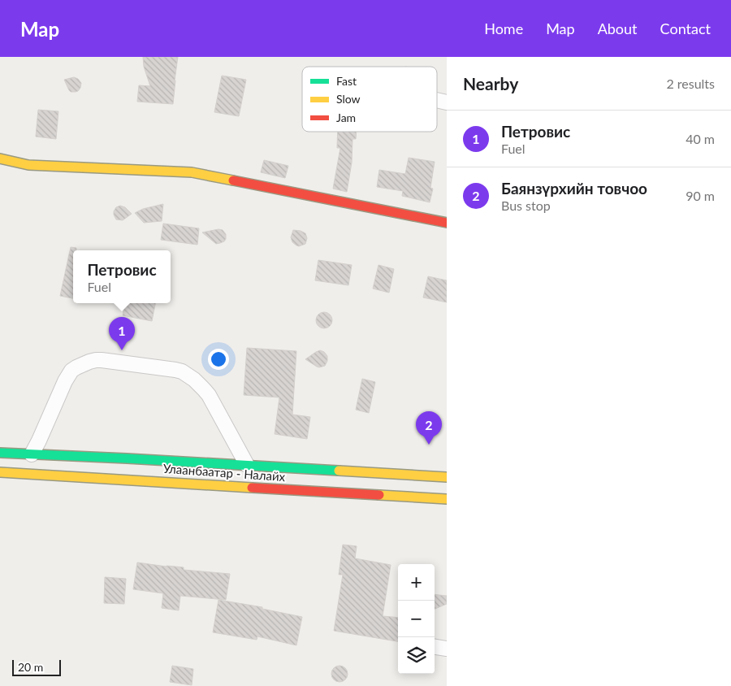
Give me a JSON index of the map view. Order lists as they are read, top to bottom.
{
  "streets": {
    "main road": ["Улаанбаатар - Налайх"]
  },
  "legend": ["Fast", "Slow", "Jam"],
  "scale_bar": "20 m",
  "page": {
    "header": "Map",
    "nav": [
      "Home",
      "Map",
      "About",
      "Contact"
    ],
    "heading": ["Nearby", "2 results"],
    "list": [
      {
        "mark": "1",
        "name": "Петровис",
        "note": "Fuel",
        "value": "40 m"
      },
      {
        "mark": "2",
        "name": "Баянзүрхийн товчоо",
        "note": "Bus stop",
        "value": "90 m"
      }
    ],
    "popup": ["Петровис", "Fuel"],
    "pins": ["1", "2"],
    "map_buttons": ["+", "−"],
    "scale": "20 m"
  }
}
